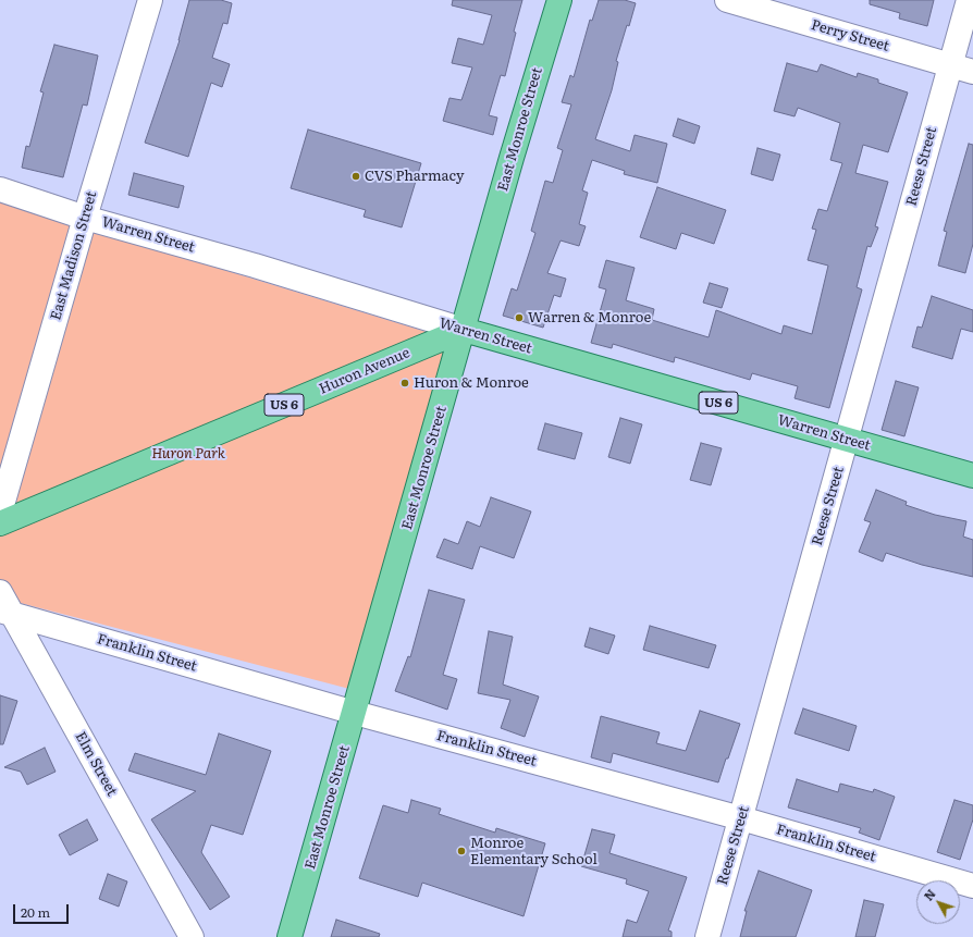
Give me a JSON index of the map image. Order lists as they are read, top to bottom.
{
  "streets": {
    "main road": [
      "East Monroe Street",
      "Warren Street",
      "Huron Avenue",
      "US 6"
    ],
    "street": [
      "Perry Street",
      "Reese Street",
      "East Madison Street",
      "Franklin Street",
      "Elm Street"
    ]
  },
  "crossings": [
    ["Perry Street", "Reese Street"],
    ["East Monroe Street", "Warren Street"],
    ["East Monroe Street", "Huron Avenue"],
    ["East Monroe Street", "Franklin Street"],
    ["Reese Street", "Warren Street"],
    ["Reese Street", "Franklin Street"],
    ["Warren Street", "East Madison Street"],
    ["Warren Street", "Huron Avenue"],
    ["Franklin Street", "Elm Street"]
  ],
  "parks": ["Huron Park"],
  "places": [
    "CVS Pharmacy",
    "Warren & Monroe",
    "Huron & Monroe",
    "Monroe Elementary School"
  ],
  "scale_bar": "20 m",
  "north": "top left"
}
